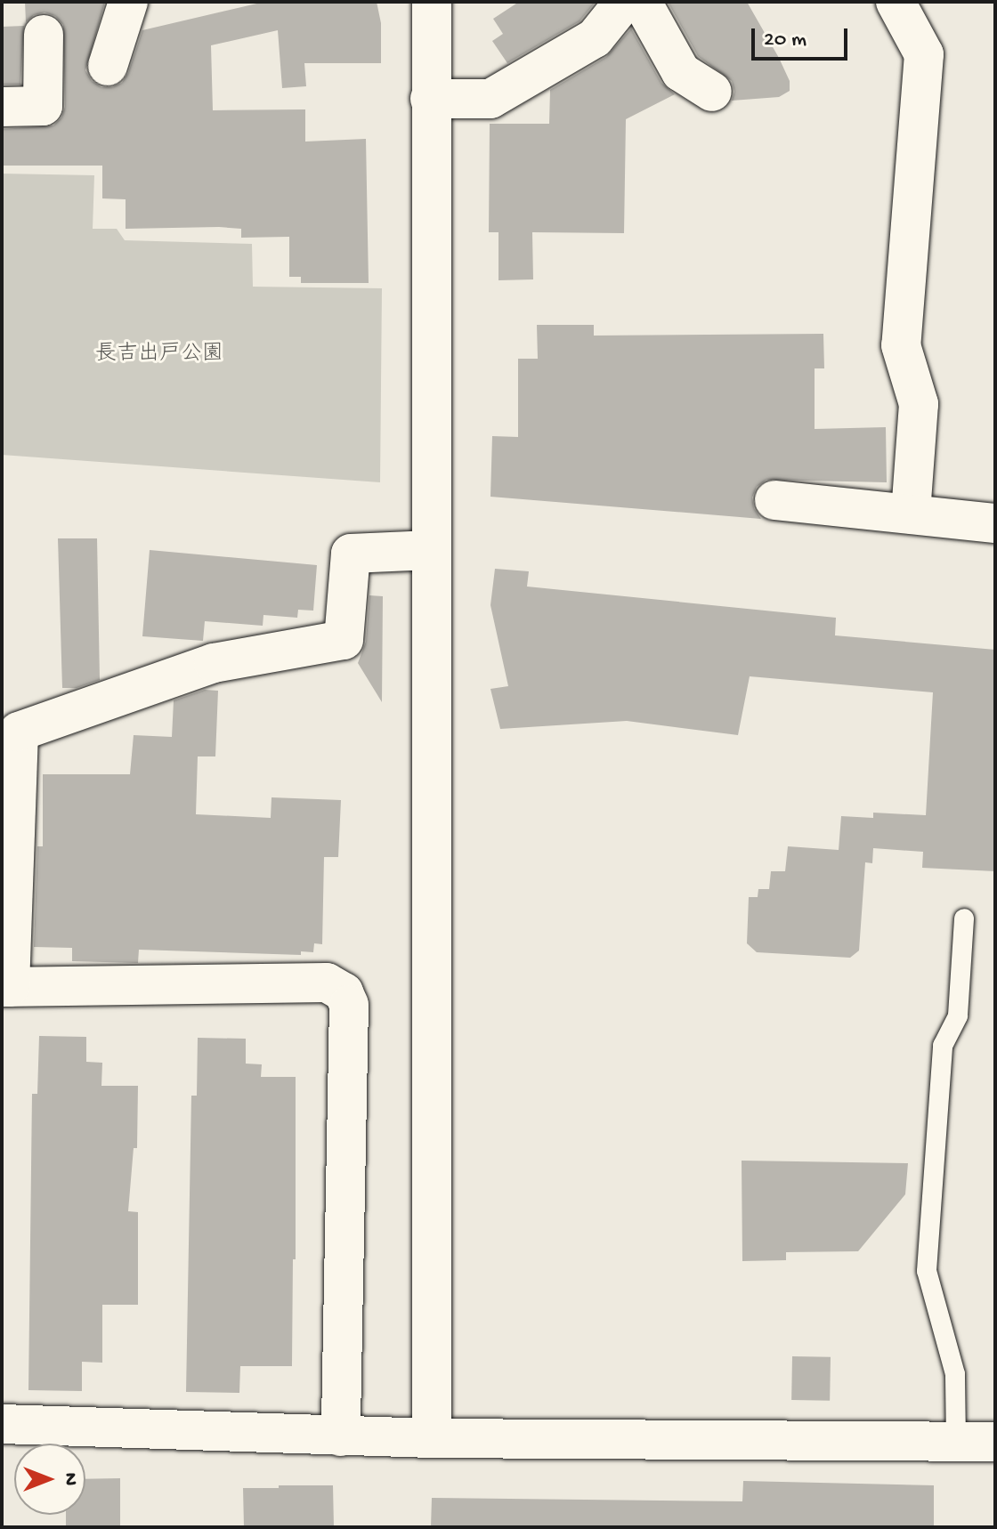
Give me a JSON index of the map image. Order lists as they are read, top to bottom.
{
  "parks": ["長吉出戸公園"],
  "scale_bar": "20 m",
  "north": "right"
}
